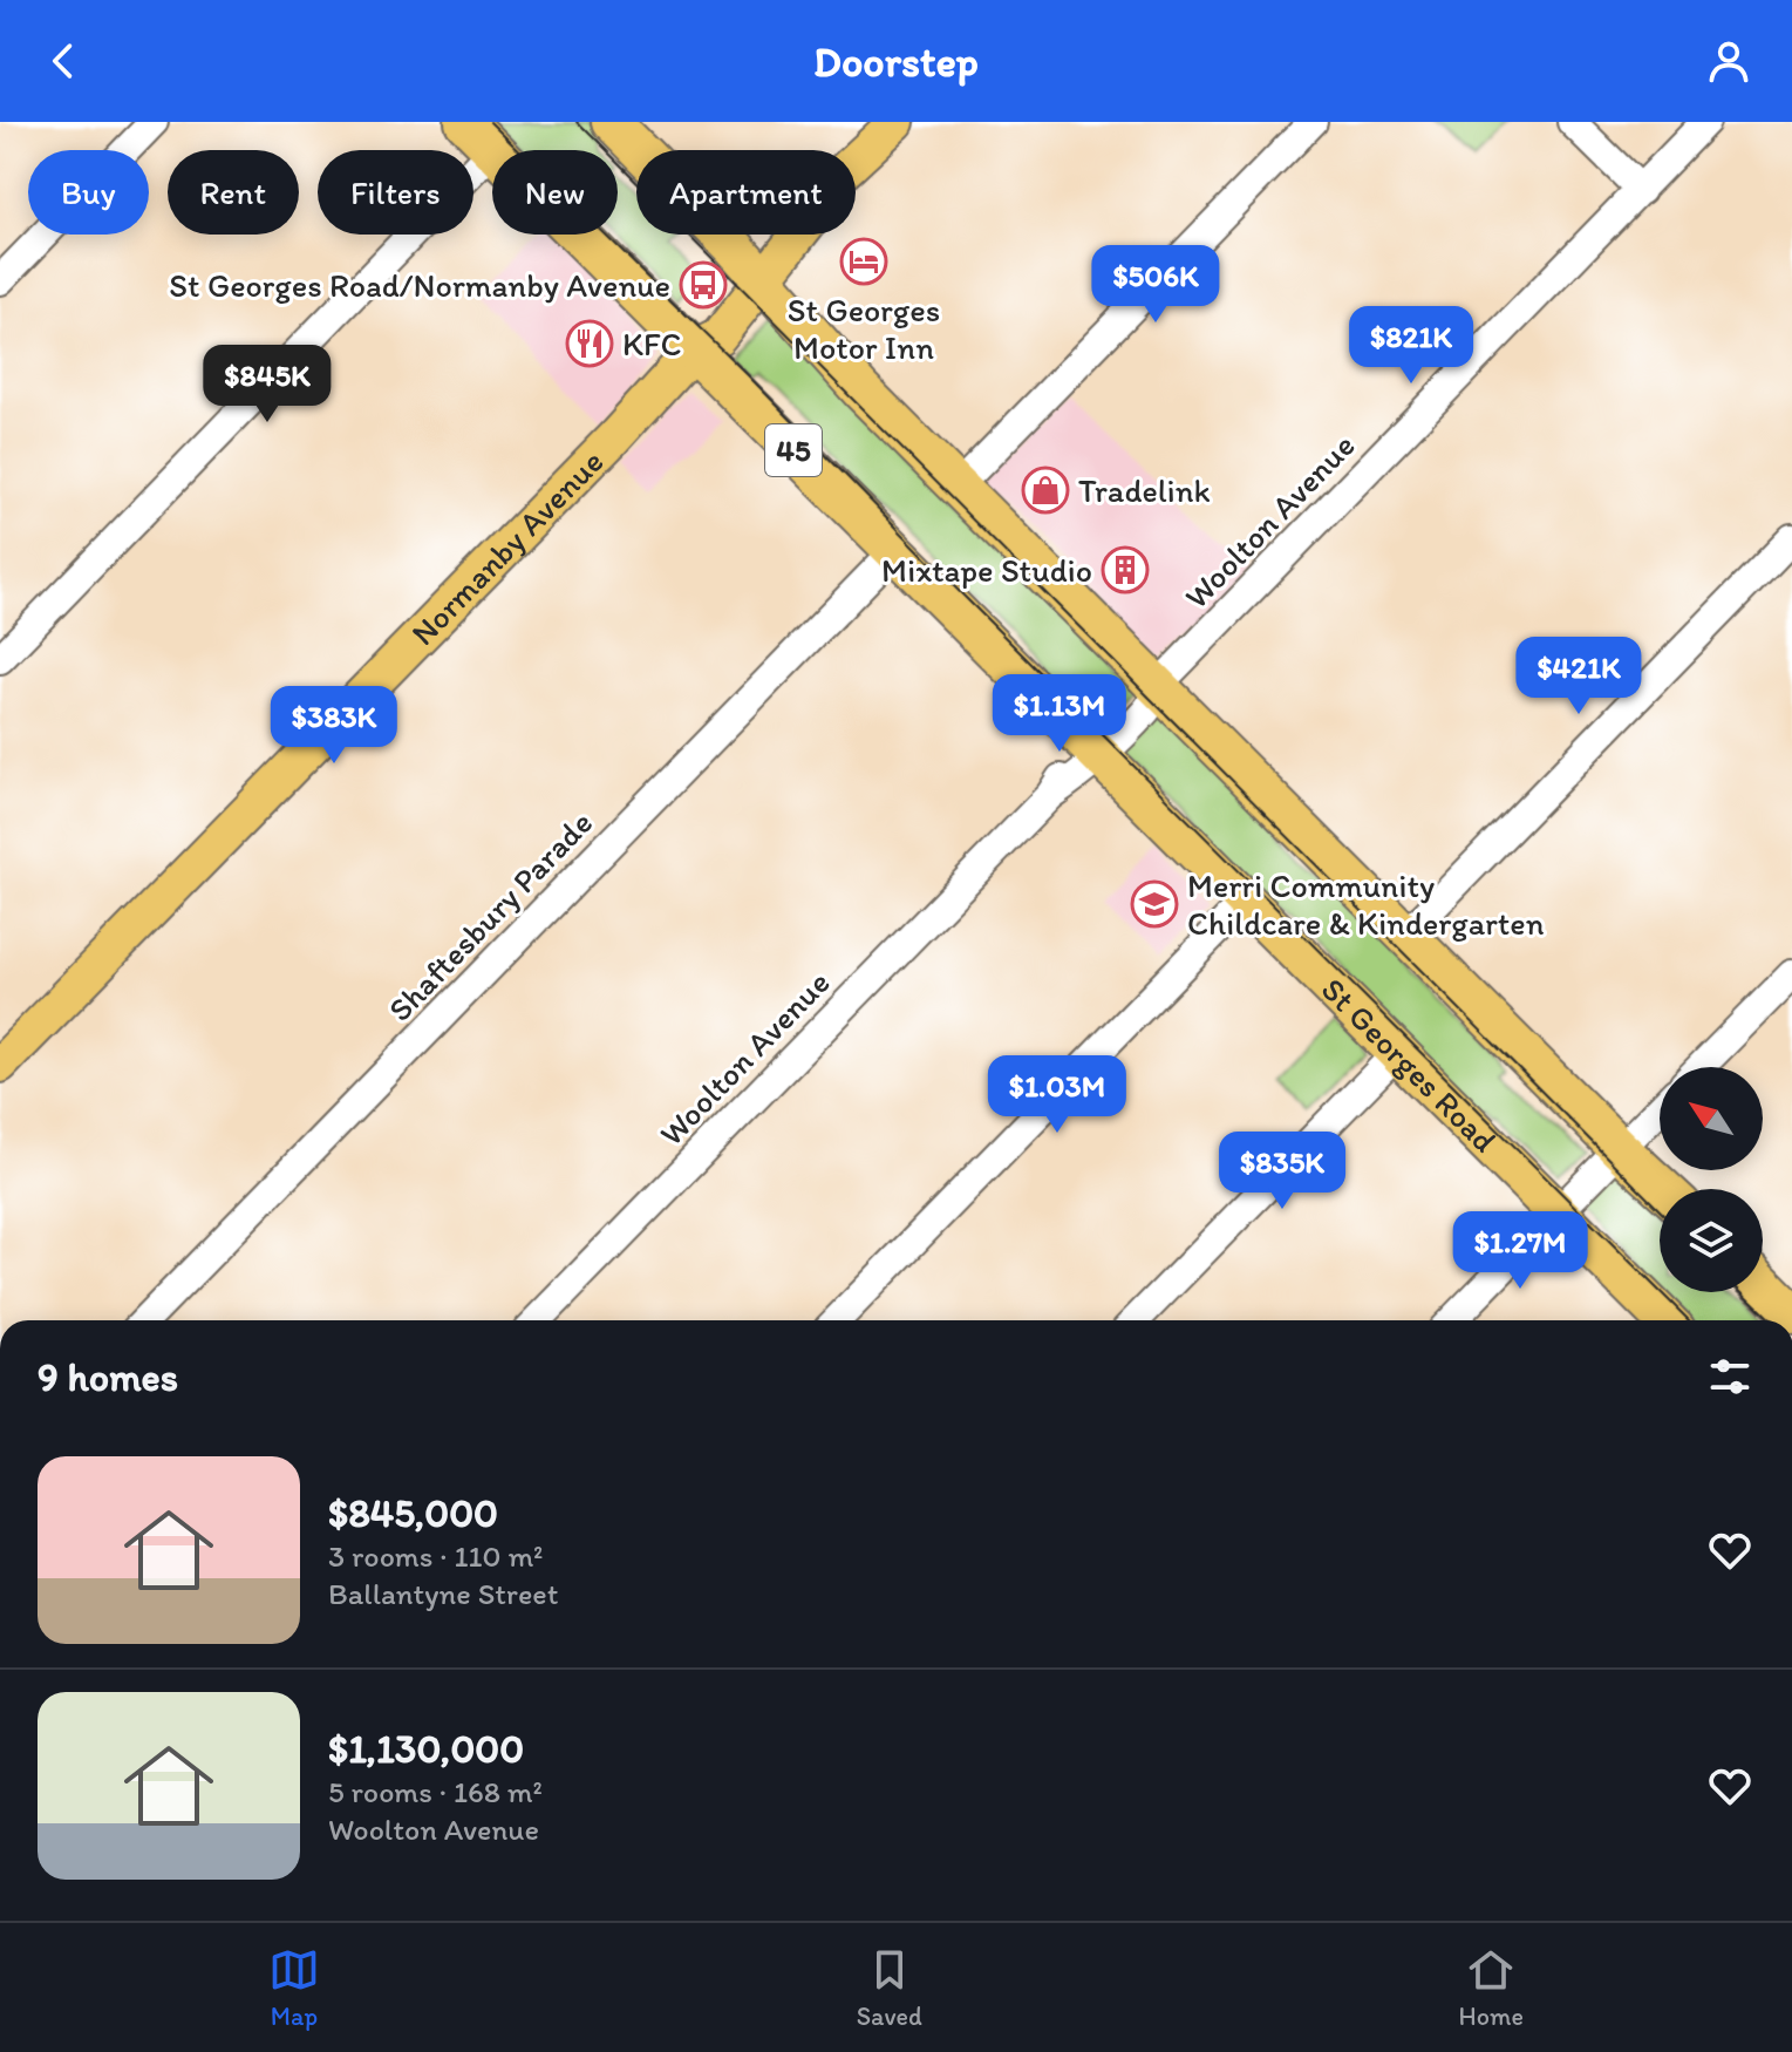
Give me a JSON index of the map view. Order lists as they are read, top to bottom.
{
  "streets": {
    "highway": ["45", "St Georges Road"],
    "main road": ["Normanby Avenue"],
    "street": ["Woolton Avenue", "Shaftesbury Parade"]
  },
  "crossings": [
    ["Woolton Avenue", "St Georges Road"],
    ["Normanby Avenue", "St Georges Road"],
    ["Shaftesbury Parade", "St Georges Road"]
  ],
  "places": {
    "hotel": ["St Georges Motor Inn"],
    "bus stop": ["St Georges Road/Normanby Avenue"],
    "restaurant": ["KFC"],
    "shop": ["Tradelink"],
    "building": ["Mixtape Studio"],
    "school or university": ["Merri Community Childcare & Kindergarten"]
  },
  "north": "top left",
  "page": {
    "header": "Doorstep",
    "chip": [
      "Buy",
      "Rent",
      "Filters",
      "New",
      "Apartment"
    ],
    "price": [
      "$506K",
      "$821K",
      "$845K",
      "$421K",
      "$1.13M",
      "$383K",
      "$1.03M",
      "$835K",
      "$1.27M"
    ],
    "heading": "9 homes",
    "list": [
      {
        "name": "$845,000",
        "note": "3 rooms · 110 m² · Ballantyne Street"
      },
      {
        "name": "$1,130,000",
        "note": "5 rooms · 168 m² · Woolton Avenue"
      }
    ],
    "tabs": ["Map", "Saved", "Home"]
  }
}
